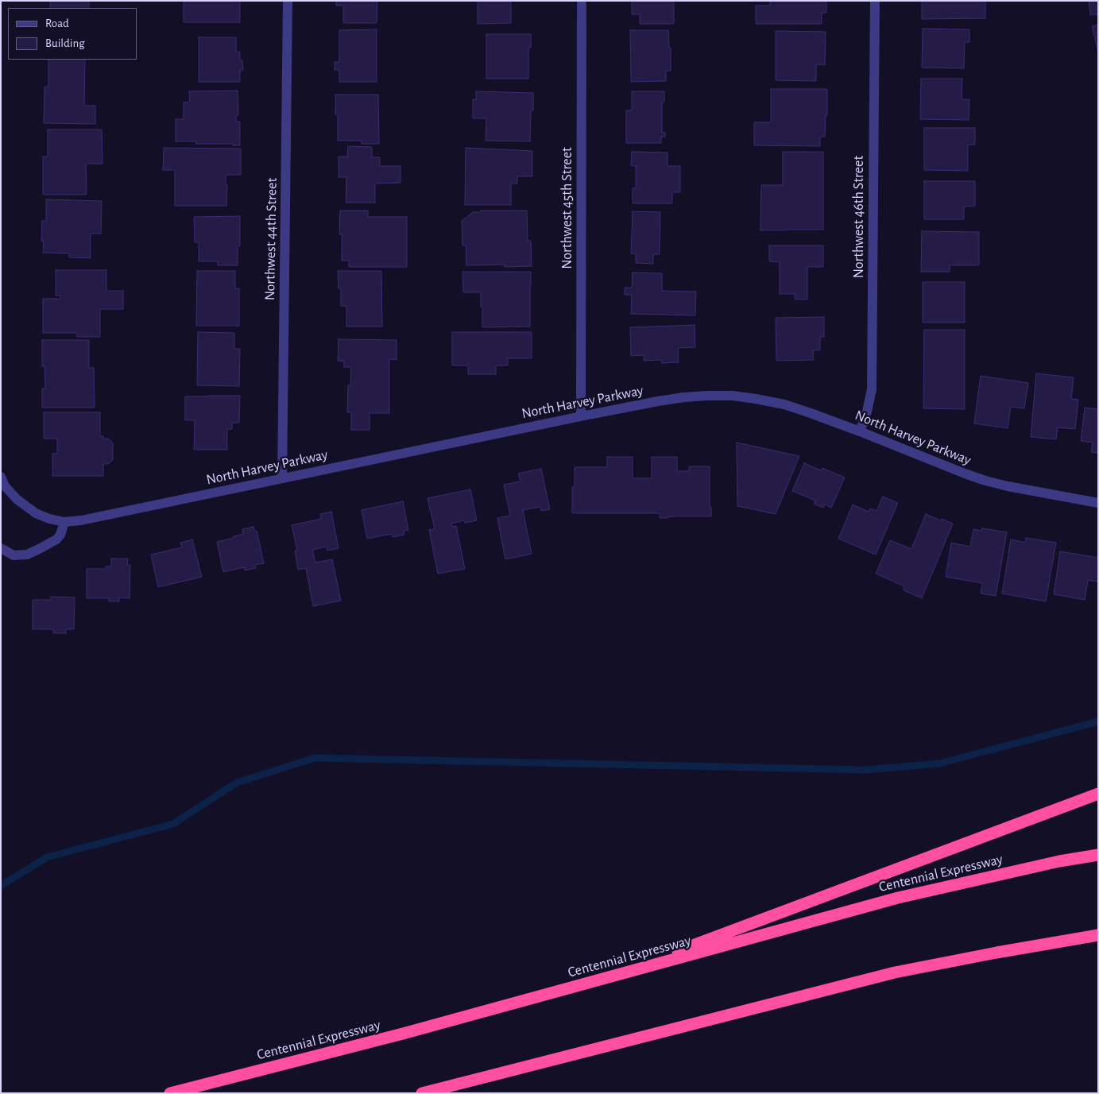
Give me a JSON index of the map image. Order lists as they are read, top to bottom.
{
  "streets": {
    "highway": ["Centennial Expressway"],
    "street": [
      "Northwest 45th Street",
      "Northwest 46th Street",
      "Northwest 44th Street",
      "North Harvey Parkway"
    ]
  },
  "crossings": [
    ["Northwest 45th Street", "North Harvey Parkway"],
    ["Northwest 46th Street", "North Harvey Parkway"],
    ["Northwest 44th Street", "North Harvey Parkway"]
  ],
  "legend": ["Road", "Building"]
}
